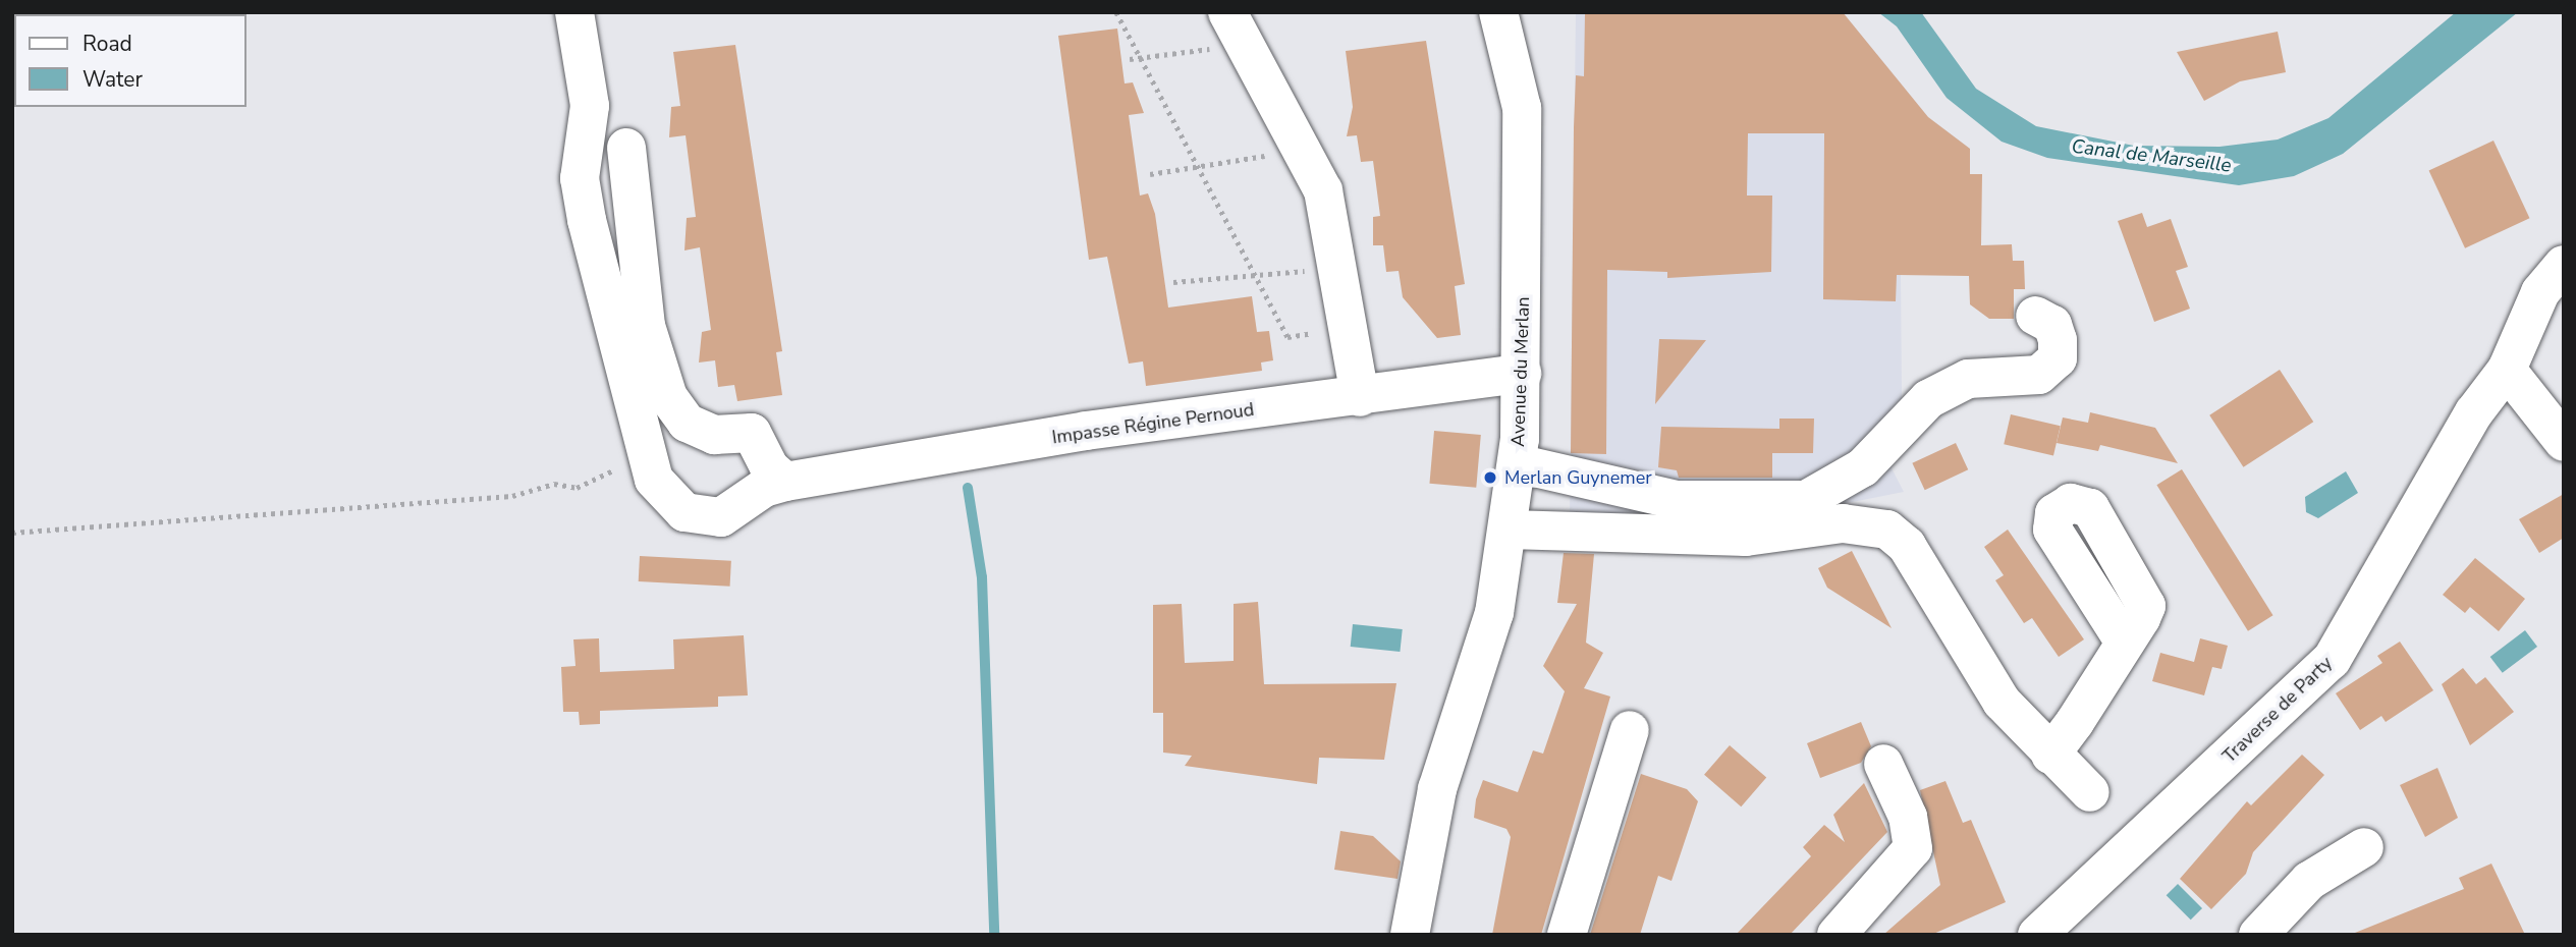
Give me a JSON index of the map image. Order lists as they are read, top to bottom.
{
  "streets": {
    "street": ["Avenue du Merlan", "Impasse Régine Pernoud", "Traverse de Party"]
  },
  "crossings": [
    ["Avenue du Merlan", "Impasse Régine Pernoud"]
  ],
  "water": ["Canal de Marseille"],
  "places": ["Merlan Guynemer"],
  "legend": ["Road", "Water"]
}
